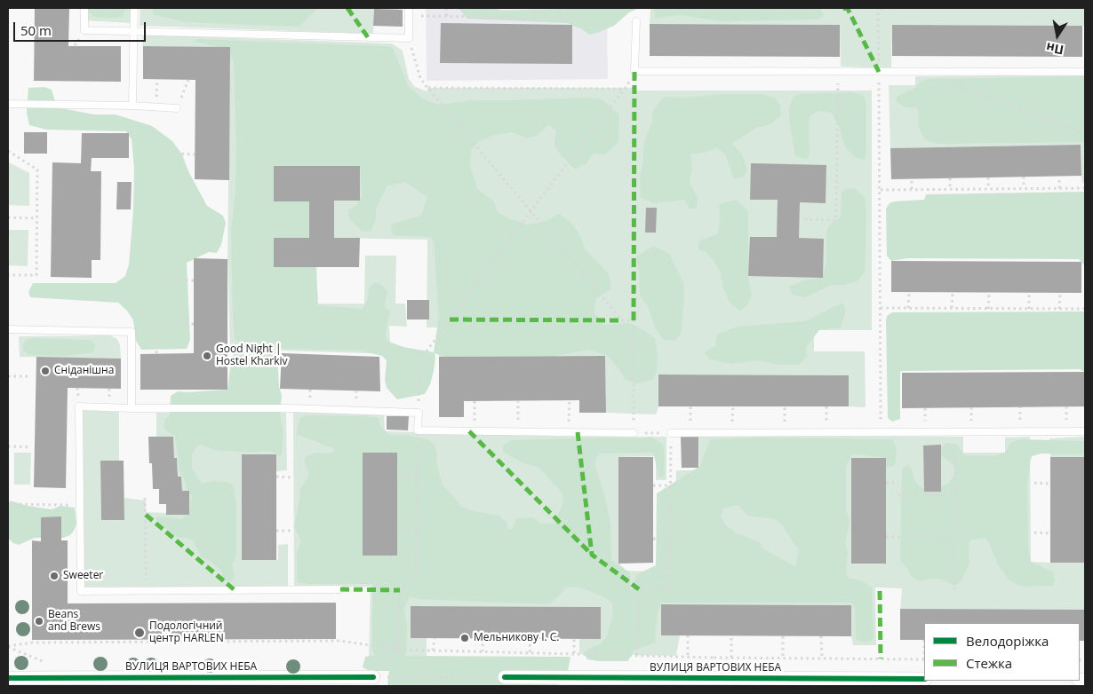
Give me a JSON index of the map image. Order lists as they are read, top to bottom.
{
  "streets": {
    "street": ["ВУЛИЦЯ ВАРТОВИХ НЕБА"]
  },
  "places": [
    "Good Night | Hostel Kharkiv",
    "Сніданішна",
    "Sweeter",
    "Beans and Brews",
    "Подологічний центр HARLEN",
    "Мельникову І. С."
  ],
  "legend": ["Велодоріжка", "Стежка"],
  "scale_bar": "50 m",
  "north": "bottom"
}
